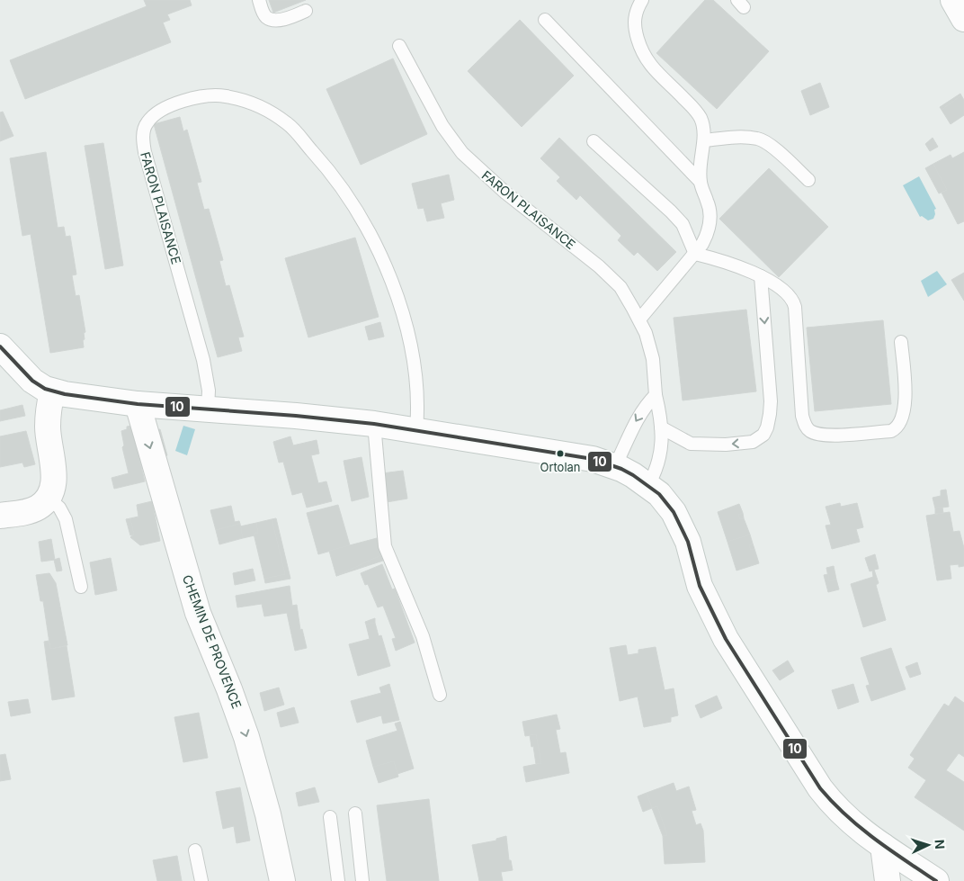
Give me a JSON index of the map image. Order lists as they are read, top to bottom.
{
  "streets": {
    "street": ["CHEMIN DE PROVENCE"],
    "lane": ["FARON PLAISANCE"]
  },
  "one_way": ["CHEMIN DE PROVENCE"],
  "places": ["Ortolan"],
  "lines": ["transit line 10"],
  "north": "right"
}
